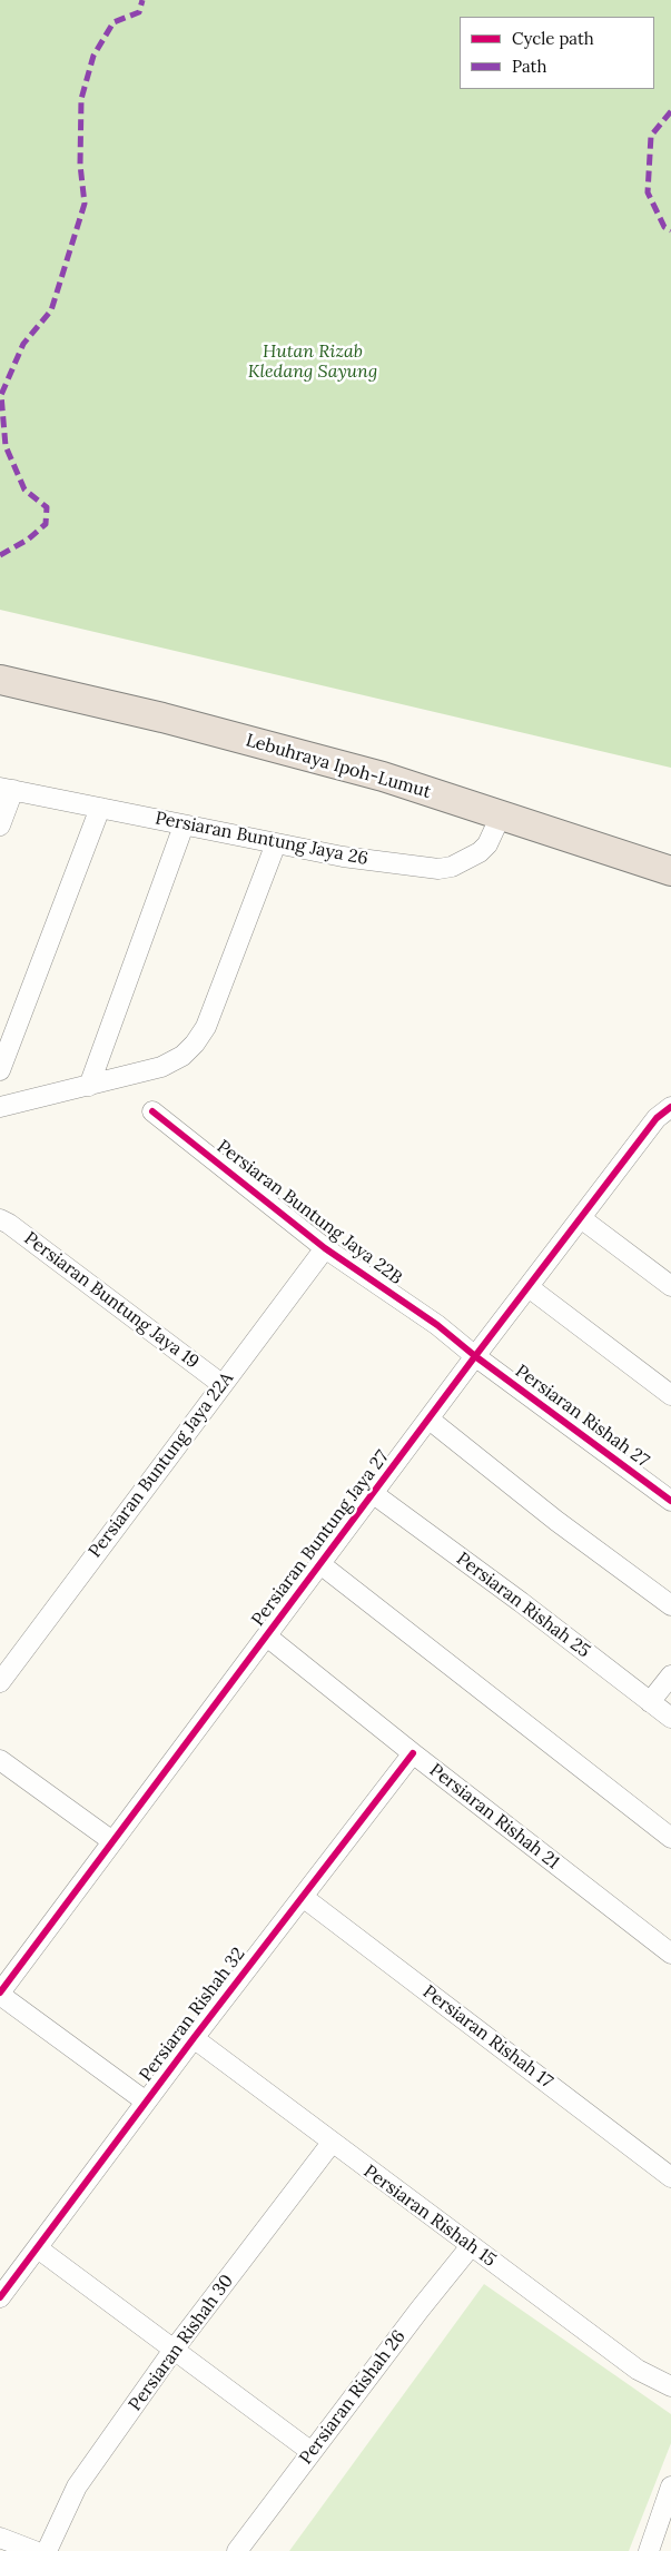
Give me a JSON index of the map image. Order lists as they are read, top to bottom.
{
  "streets": {
    "highway": ["Lebuhraya Ipoh-Lumut"],
    "street": [
      "Persiaran Buntung Jaya 26",
      "Persiaran Buntung Jaya 22B",
      "Persiaran Buntung Jaya 19",
      "Persiaran Rishah 27",
      "Persiaran Buntung Jaya 22A",
      "Persiaran Buntung Jaya 27",
      "Persiaran Rishah 25",
      "Persiaran Rishah 21",
      "Persiaran Rishah 32",
      "Persiaran Rishah 17",
      "Persiaran Rishah 15",
      "Persiaran Rishah 30",
      "Persiaran Rishah 26"
    ]
  },
  "crossings": [
    ["Lebuhraya Ipoh-Lumut", "Persiaran Buntung Jaya 26"],
    ["Persiaran Buntung Jaya 22B", "Persiaran Rishah 27"],
    ["Persiaran Buntung Jaya 22B", "Persiaran Buntung Jaya 22A"],
    ["Persiaran Buntung Jaya 22B", "Persiaran Buntung Jaya 27"],
    ["Persiaran Buntung Jaya 19", "Persiaran Buntung Jaya 22A"],
    ["Persiaran Rishah 27", "Persiaran Buntung Jaya 27"],
    ["Persiaran Buntung Jaya 27", "Persiaran Rishah 25"],
    ["Persiaran Buntung Jaya 27", "Persiaran Rishah 21"],
    ["Persiaran Rishah 21", "Persiaran Rishah 32"],
    ["Persiaran Rishah 32", "Persiaran Rishah 17"],
    ["Persiaran Rishah 32", "Persiaran Rishah 15"],
    ["Persiaran Rishah 15", "Persiaran Rishah 30"],
    ["Persiaran Rishah 15", "Persiaran Rishah 26"]
  ],
  "parks": ["Hutan Rizab Kledang Sayung"],
  "legend": ["Cycle path", "Path"]
}
